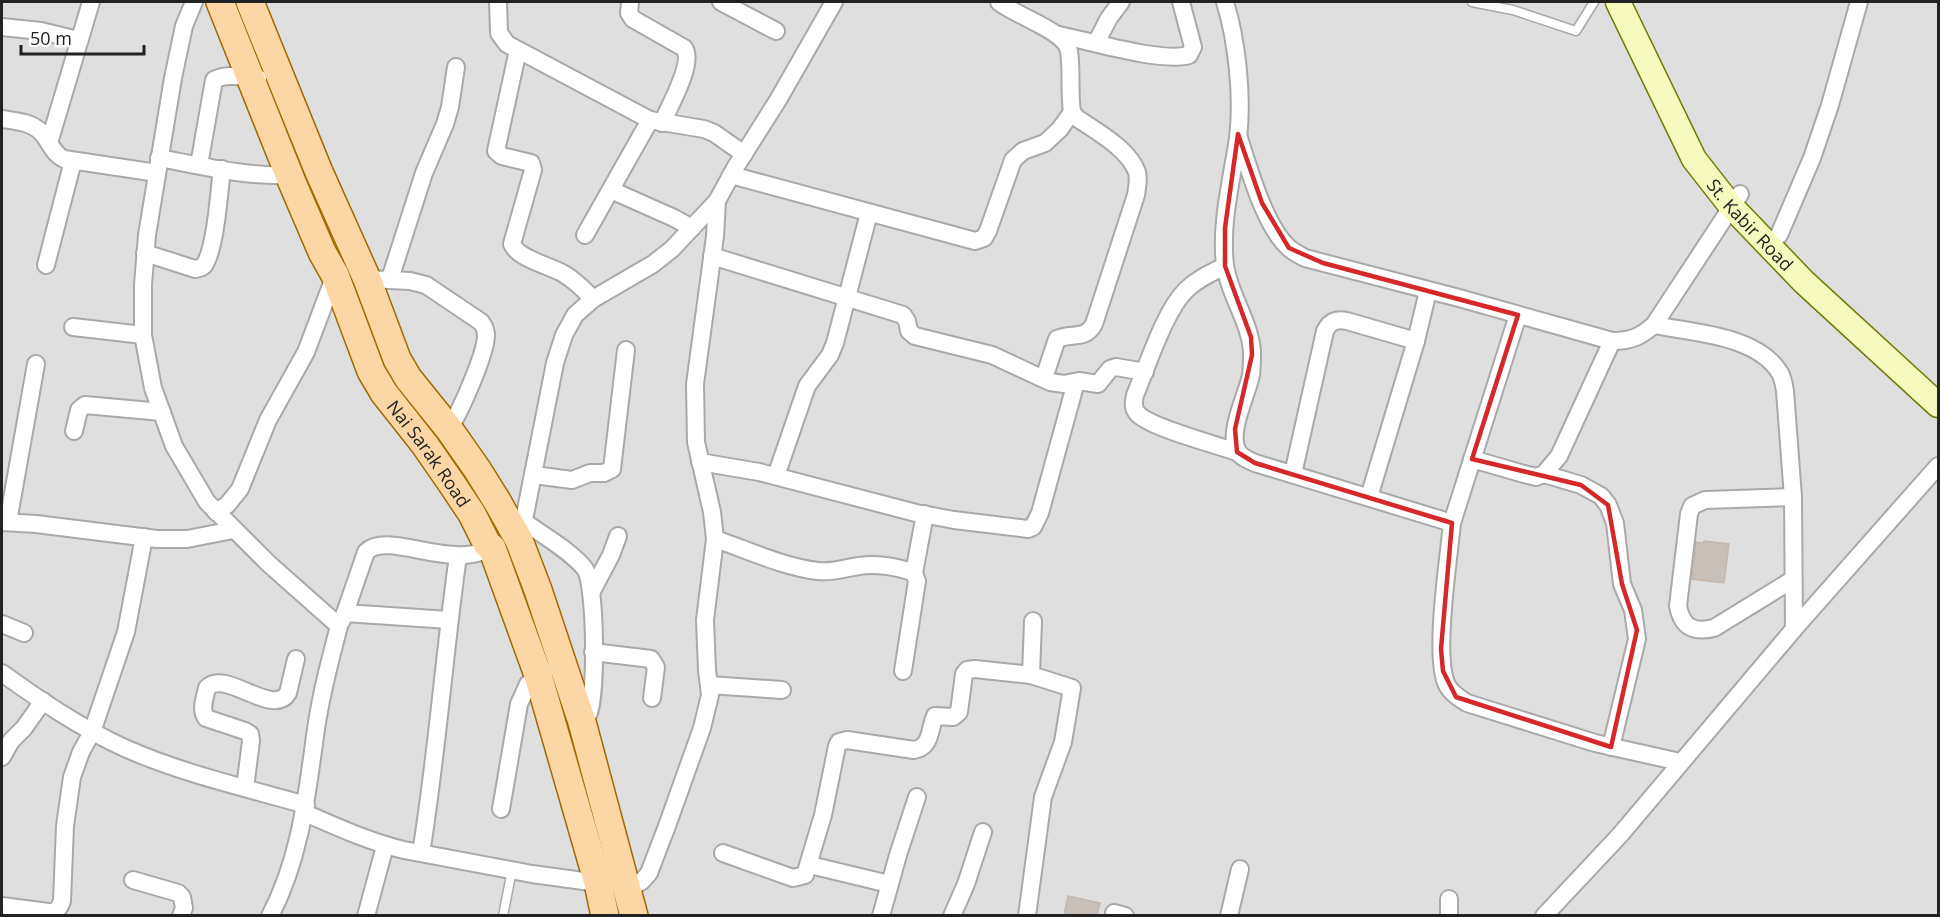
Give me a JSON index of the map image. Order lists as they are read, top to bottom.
{
  "streets": {
    "main road": ["St. Kabir Road", "Nai Sarak Road"]
  },
  "scale_bar": "50 m"
}
